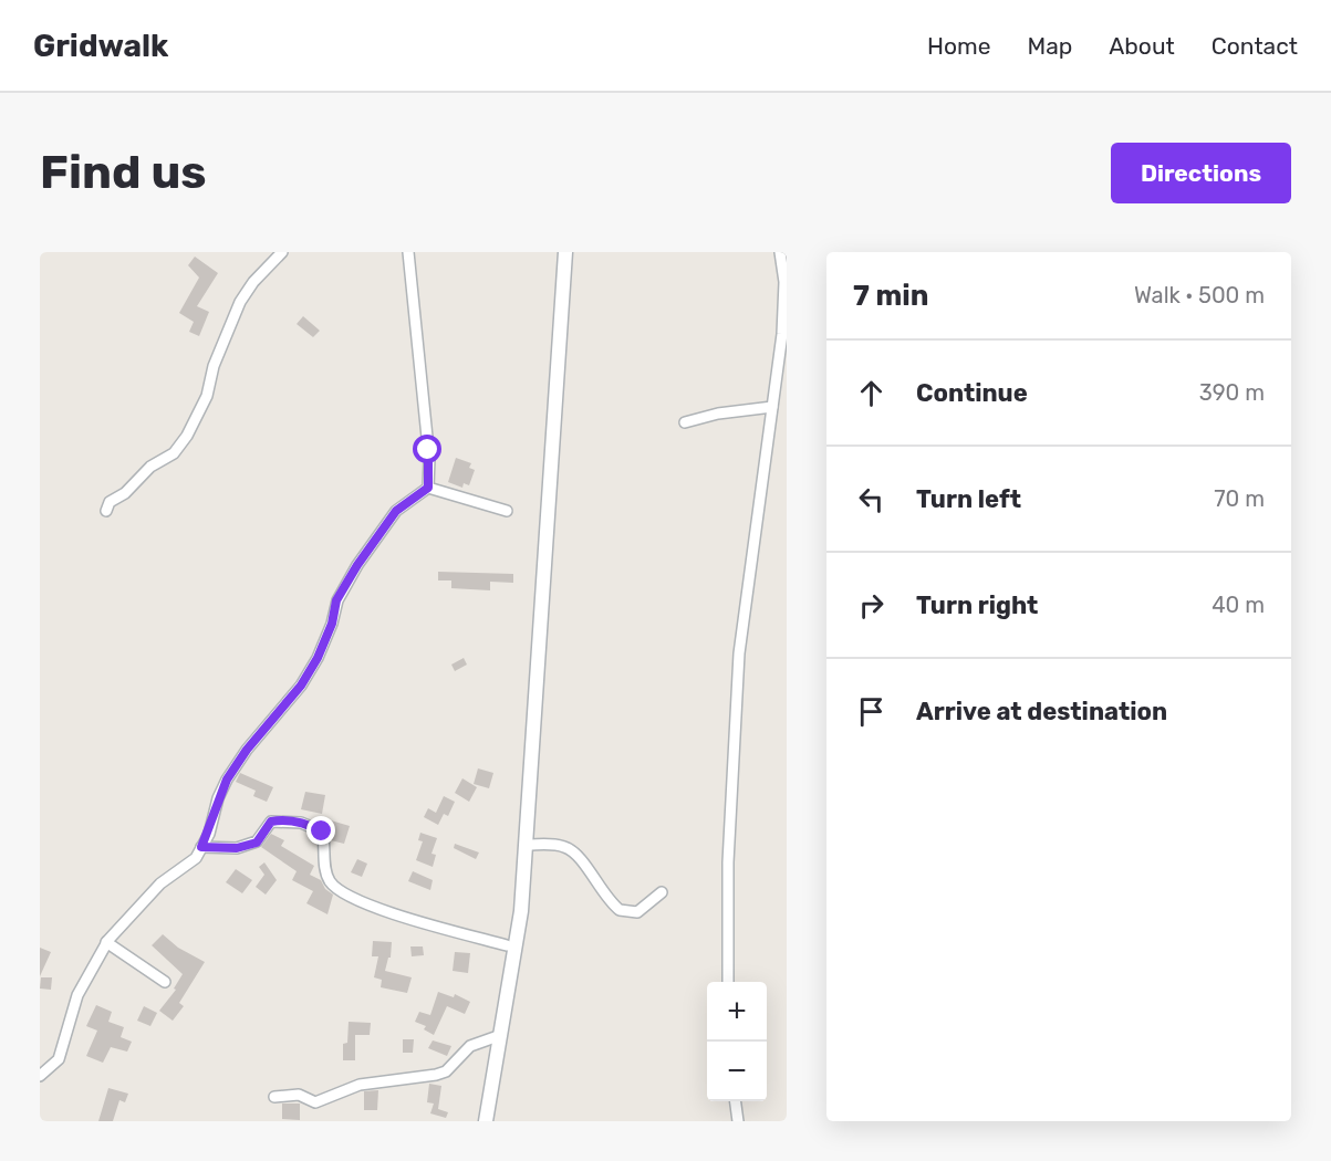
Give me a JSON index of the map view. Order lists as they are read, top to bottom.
{
  "page": {
    "header": "Gridwalk",
    "nav": [
      "Home",
      "Map",
      "About",
      "Contact"
    ],
    "buttons": "Directions",
    "title": "Find us",
    "heading": ["7 min", "Walk · 500 m"],
    "list": [
      ["Continue", "390 m"],
      ["Turn left", "70 m"],
      ["Turn right", "40 m"],
      "Arrive at destination"
    ],
    "map_buttons": ["+", "−"]
  }
}
